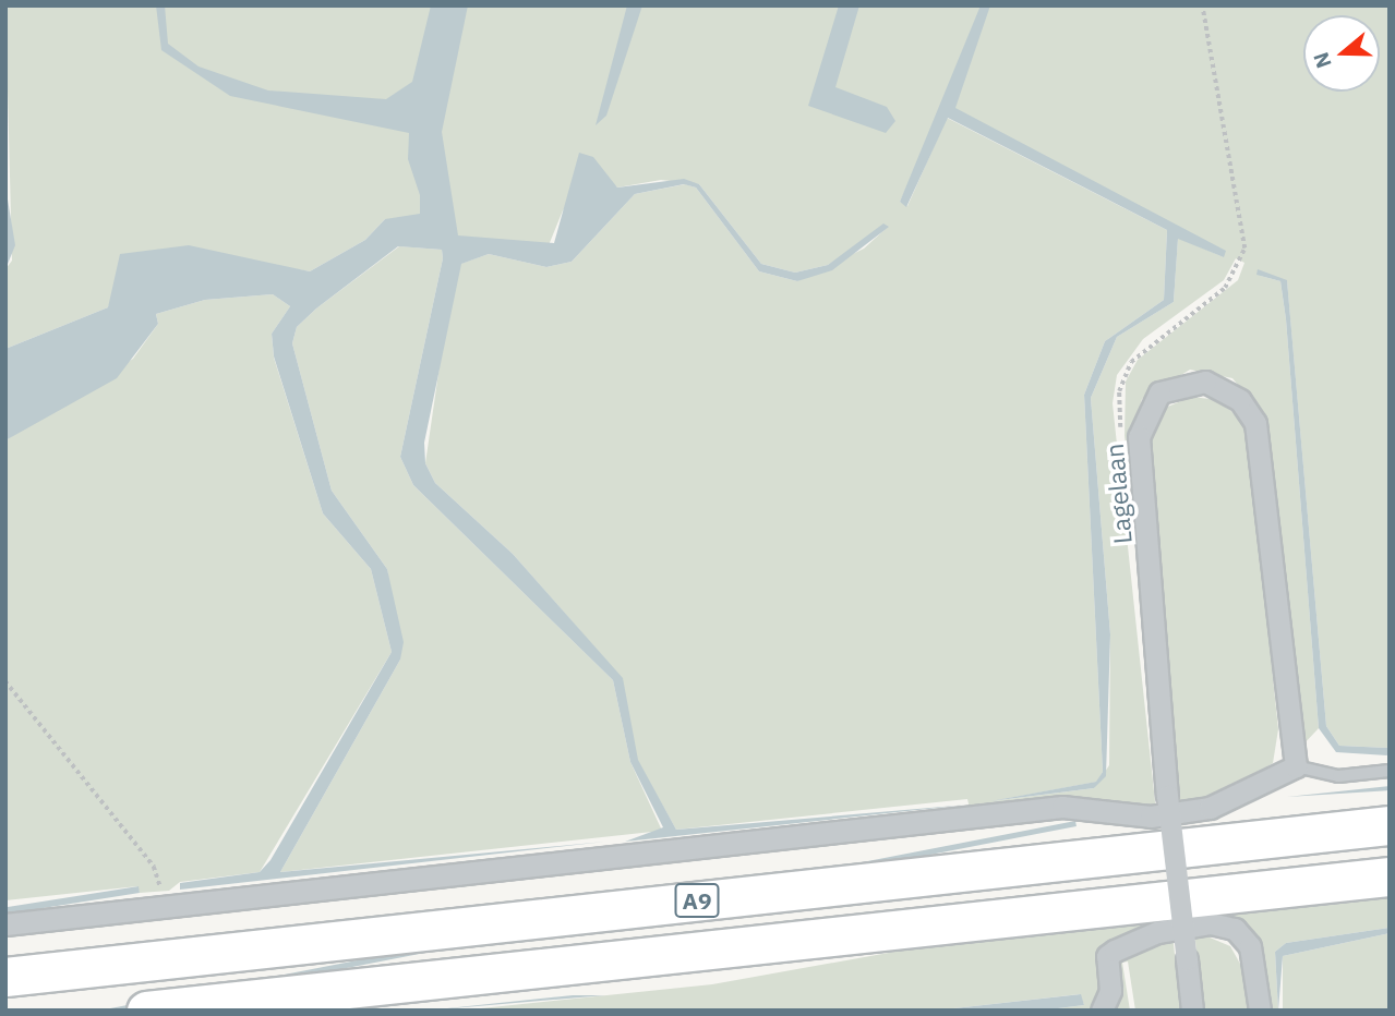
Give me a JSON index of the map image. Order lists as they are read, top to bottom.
{
  "streets": {
    "highway": ["A9"],
    "street": ["Lagelaan"]
  },
  "north": "left"
}
